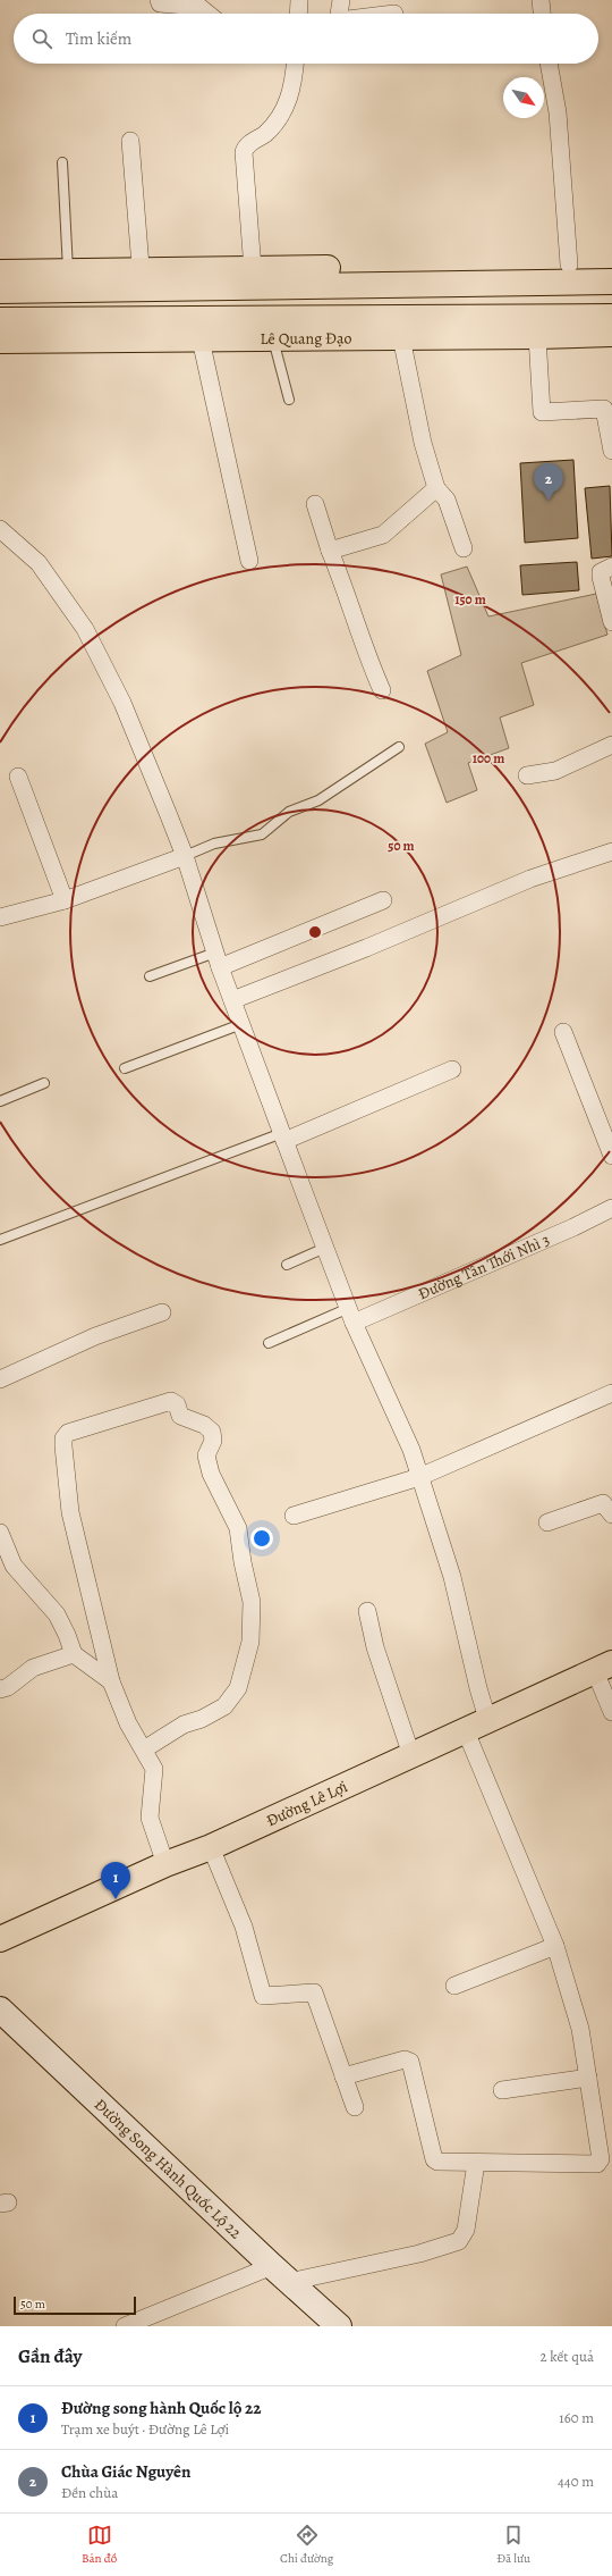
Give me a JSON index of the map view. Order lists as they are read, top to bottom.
{
  "streets": {
    "main road": ["Lê Quang Đạo", "Đường Lê Lợi"],
    "street": ["Đường Tân Thới Nhì 3", "Đường Song Hành Quốc Lộ 22"]
  },
  "scale_bar": "50 m",
  "north": "bottom right",
  "page": {
    "search": "Tìm kiếm",
    "pins": ["2", "1"],
    "scale": "50 m",
    "heading": ["Gần đây", "2 kết quả"],
    "list": [
      {
        "mark": "1",
        "name": "Đường song hành Quốc lộ 22",
        "note": "Trạm xe buýt · Đường Lê Lợi",
        "value": "160 m"
      },
      {
        "mark": "2",
        "name": "Chùa Giác Nguyên",
        "note": "Đền chùa",
        "value": "440 m"
      }
    ],
    "nav": ["Bản đồ", "Chỉ đường", "Đã lưu"]
  },
  "rings": ["150 m", "100 m", "50 m"]
}
